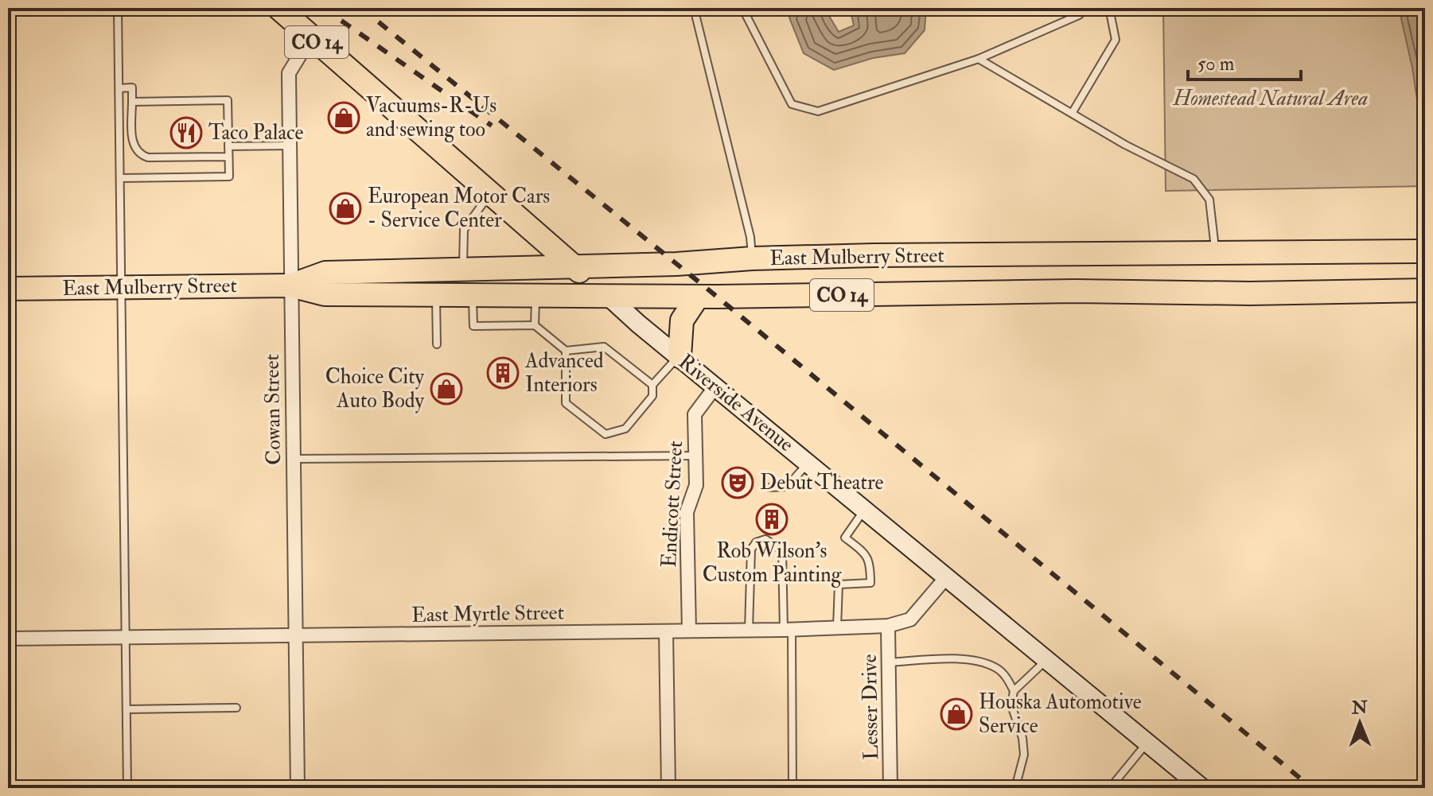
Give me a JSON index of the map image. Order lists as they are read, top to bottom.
{
  "streets": {
    "highway": ["CO 14", "East Mulberry Street", "Riverside Avenue"],
    "street": [
      "Cowan Street",
      "Endicott Street",
      "East Myrtle Street",
      "Lesser Drive"
    ]
  },
  "crossings": [
    ["East Mulberry Street", "Riverside Avenue"],
    ["East Mulberry Street", "Cowan Street"],
    ["Riverside Avenue", "Cowan Street"],
    ["Riverside Avenue", "Endicott Street"],
    ["Riverside Avenue", "East Myrtle Street"],
    ["Cowan Street", "East Myrtle Street"],
    ["Endicott Street", "East Myrtle Street"],
    ["East Myrtle Street", "Lesser Drive"]
  ],
  "parks": ["Homestead Natural Area"],
  "places": {
    "shop": [
      "Vacuums-R-Us and sewing too",
      "European Motor Cars - Service Center",
      "Choice City Auto Body",
      "Houska Automotive Service"
    ],
    "restaurant": ["Taco Palace"],
    "building": ["Advanced Interiors", "Rob Wilson's Custom Painting"],
    "theatre": ["Debut Theatre"]
  },
  "scale_bar": "50 m",
  "north": "top"
}
